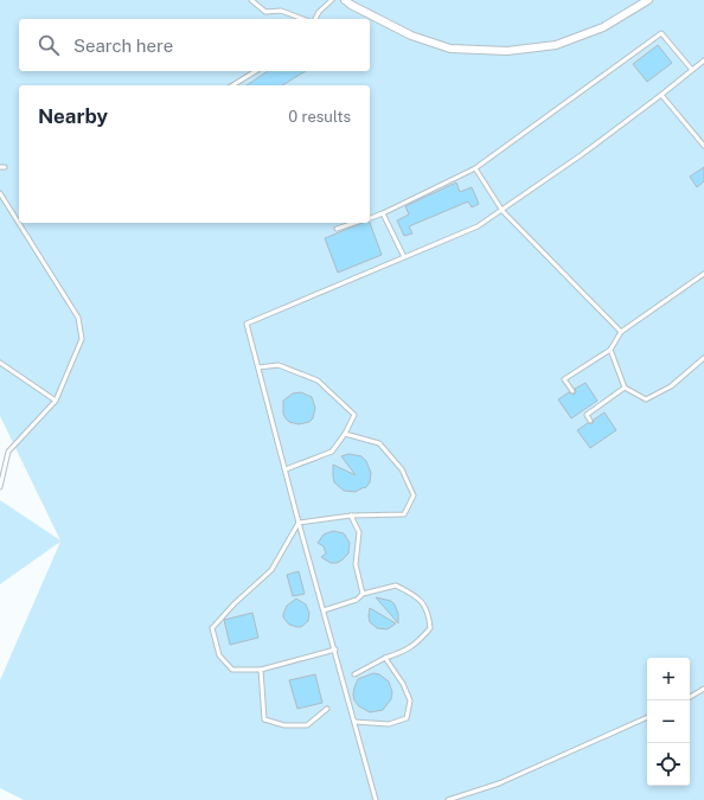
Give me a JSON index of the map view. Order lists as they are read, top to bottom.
{
  "page": {
    "search": "Search here",
    "heading": ["Nearby", "0 results"],
    "map_buttons": ["+", "−"]
  }
}
